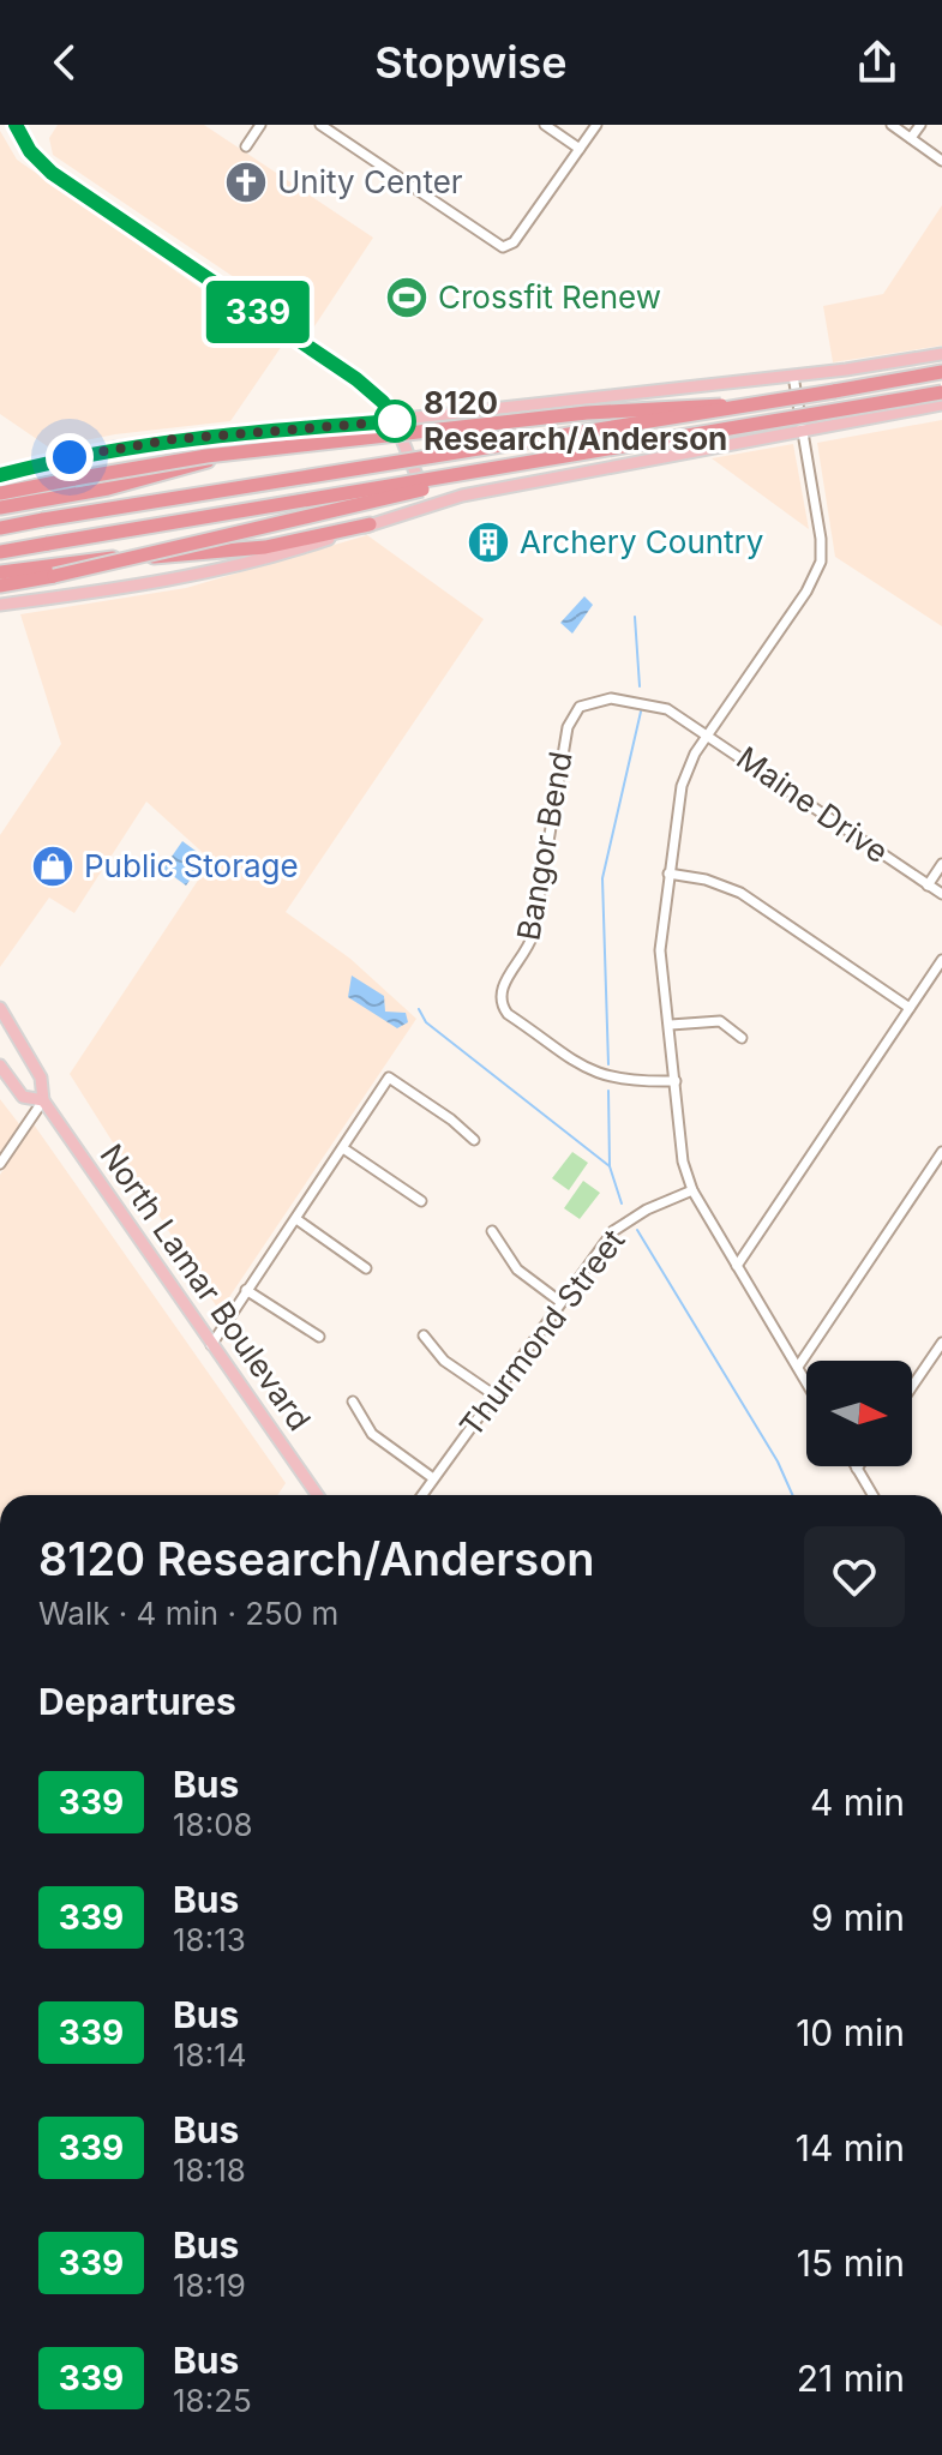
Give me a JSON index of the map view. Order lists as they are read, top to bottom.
{
  "streets": {
    "main road": ["North Lamar Boulevard"],
    "street": ["Maine Drive", "Bangor Bend", "Thurmond Street"]
  },
  "crossings": [
    ["Maine Drive", "Bangor Bend"]
  ],
  "places": {
    "church": ["Unity Center"],
    "sports": ["Crossfit Renew"],
    "other": ["8120 Research/Anderson"],
    "building": ["Archery Country"],
    "shop": ["Public Storage"]
  },
  "lines": ["bus line 339"],
  "north": "right",
  "page": {
    "header": "Stopwise",
    "on_map": "339",
    "heading": [
      ["8120 Research/Anderson", "Walk · 4 min · 250 m"],
      "Departures"
    ],
    "list": [
      {
        "mark": "339",
        "name": "Bus",
        "note": "18:08",
        "value": "4 min"
      },
      {
        "mark": "339",
        "name": "Bus",
        "note": "18:13",
        "value": "9 min"
      },
      {
        "mark": "339",
        "name": "Bus",
        "note": "18:14",
        "value": "10 min"
      },
      {
        "mark": "339",
        "name": "Bus",
        "note": "18:18",
        "value": "14 min"
      },
      {
        "mark": "339",
        "name": "Bus",
        "note": "18:19",
        "value": "15 min"
      },
      {
        "mark": "339",
        "name": "Bus",
        "note": "18:25",
        "value": "21 min"
      }
    ]
  }
}
